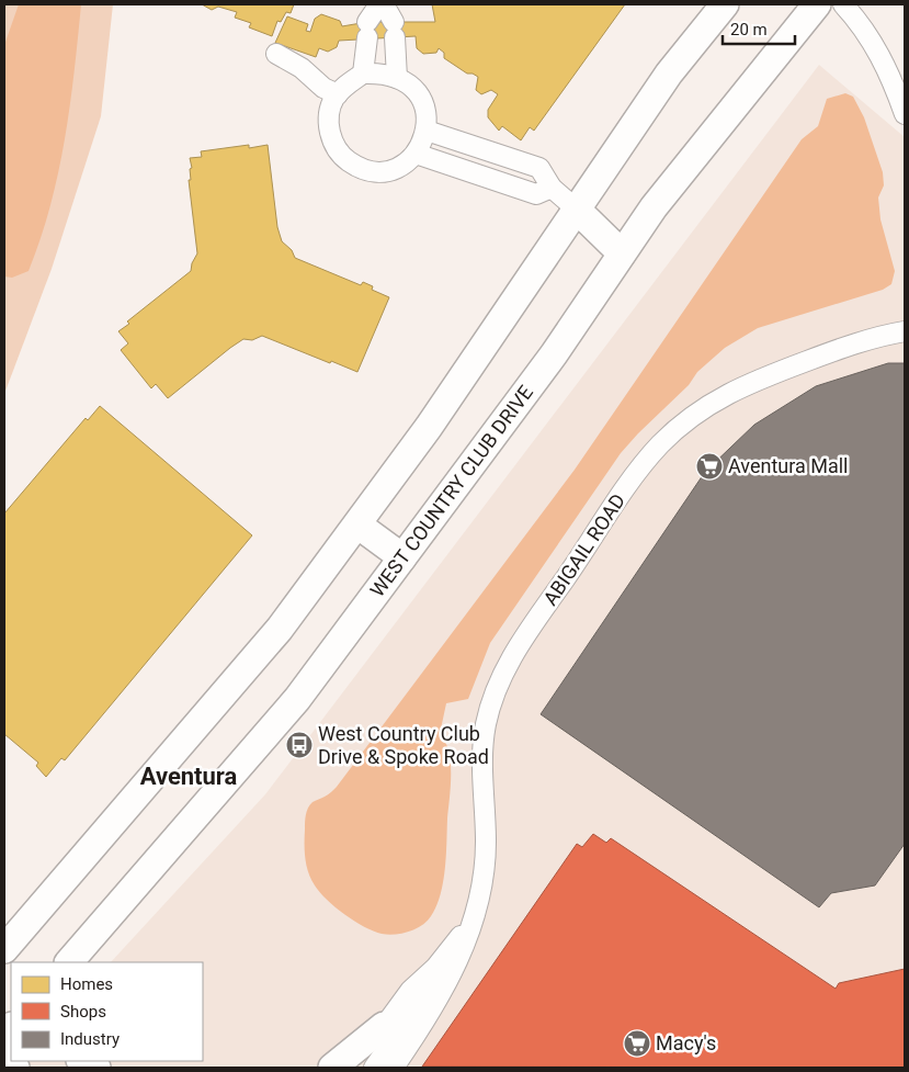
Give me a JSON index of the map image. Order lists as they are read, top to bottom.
{
  "streets": {
    "street": ["WEST COUNTRY CLUB DRIVE", "ABIGAIL ROAD"]
  },
  "districts": ["Aventura"],
  "places": {
    "supermarket": ["Aventura Mall", "Macy's"],
    "bus stop": ["West Country Club Drive & Spoke Road"]
  },
  "legend": ["Homes", "Shops", "Industry"],
  "scale_bar": "20 m"
}
